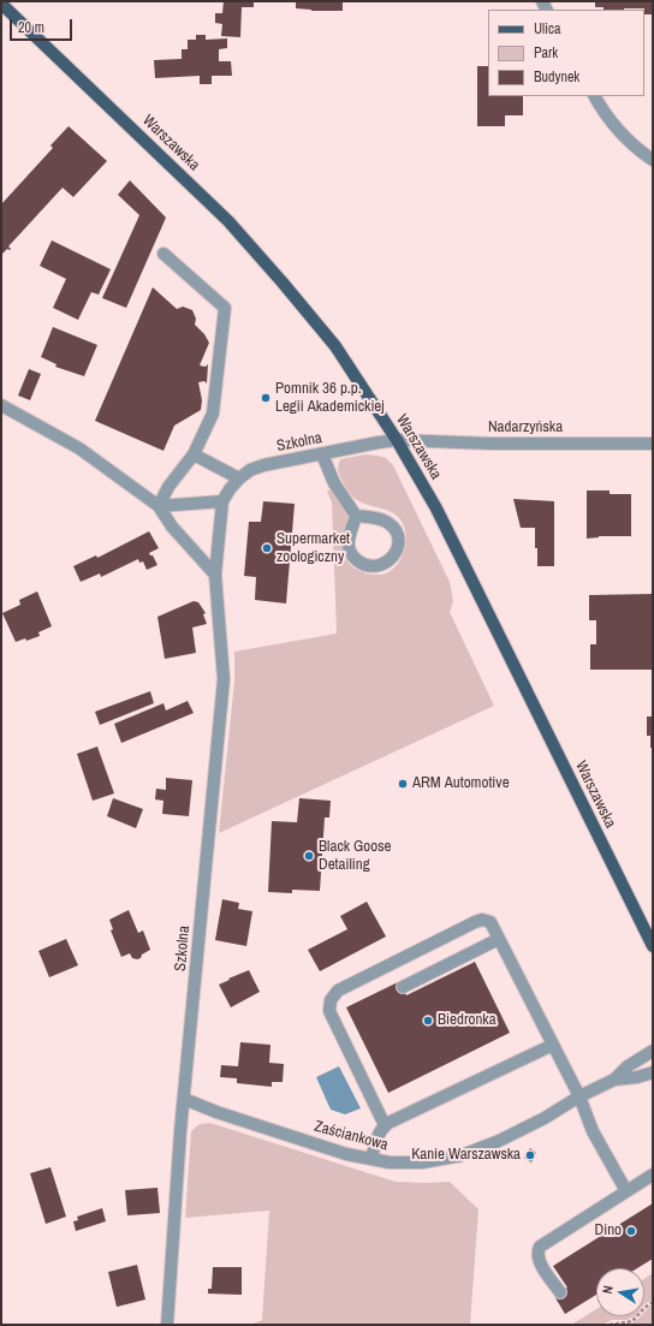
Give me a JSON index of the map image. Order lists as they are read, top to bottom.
{
  "streets": {
    "main road": ["Warszawska"],
    "street": ["Nadarzyńska", "Szkolna", "Zaściankowa"]
  },
  "crossings": [
    ["Warszawska", "Nadarzyńska"],
    ["Warszawska", "Szkolna"],
    ["Nadarzyńska", "Szkolna"],
    ["Szkolna", "Zaściankowa"]
  ],
  "places": [
    "Pomnik 36 p.p. Legii Akademickiej",
    "Supermarket zoologiczny",
    "ARM Automotive",
    "Black Goose Detailing",
    "Biedronka",
    "Kanie Warszawska",
    "Dino"
  ],
  "legend": ["Ulica", "Park", "Budynek"],
  "scale_bar": "20 m",
  "north": "left"
}
